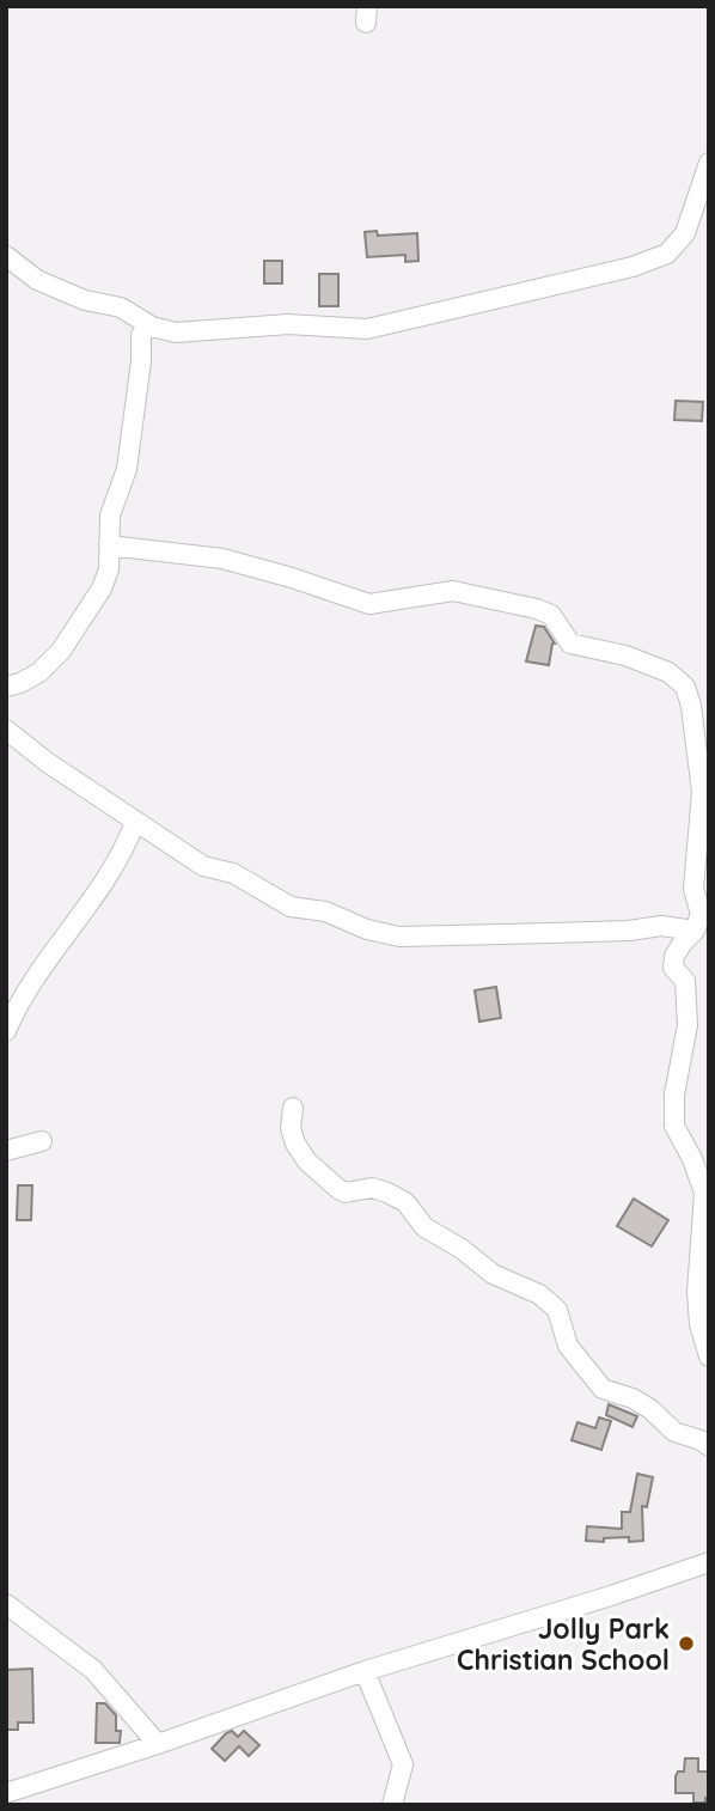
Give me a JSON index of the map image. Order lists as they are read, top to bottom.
{
  "places": ["Jolly Park Christian School"]
}
